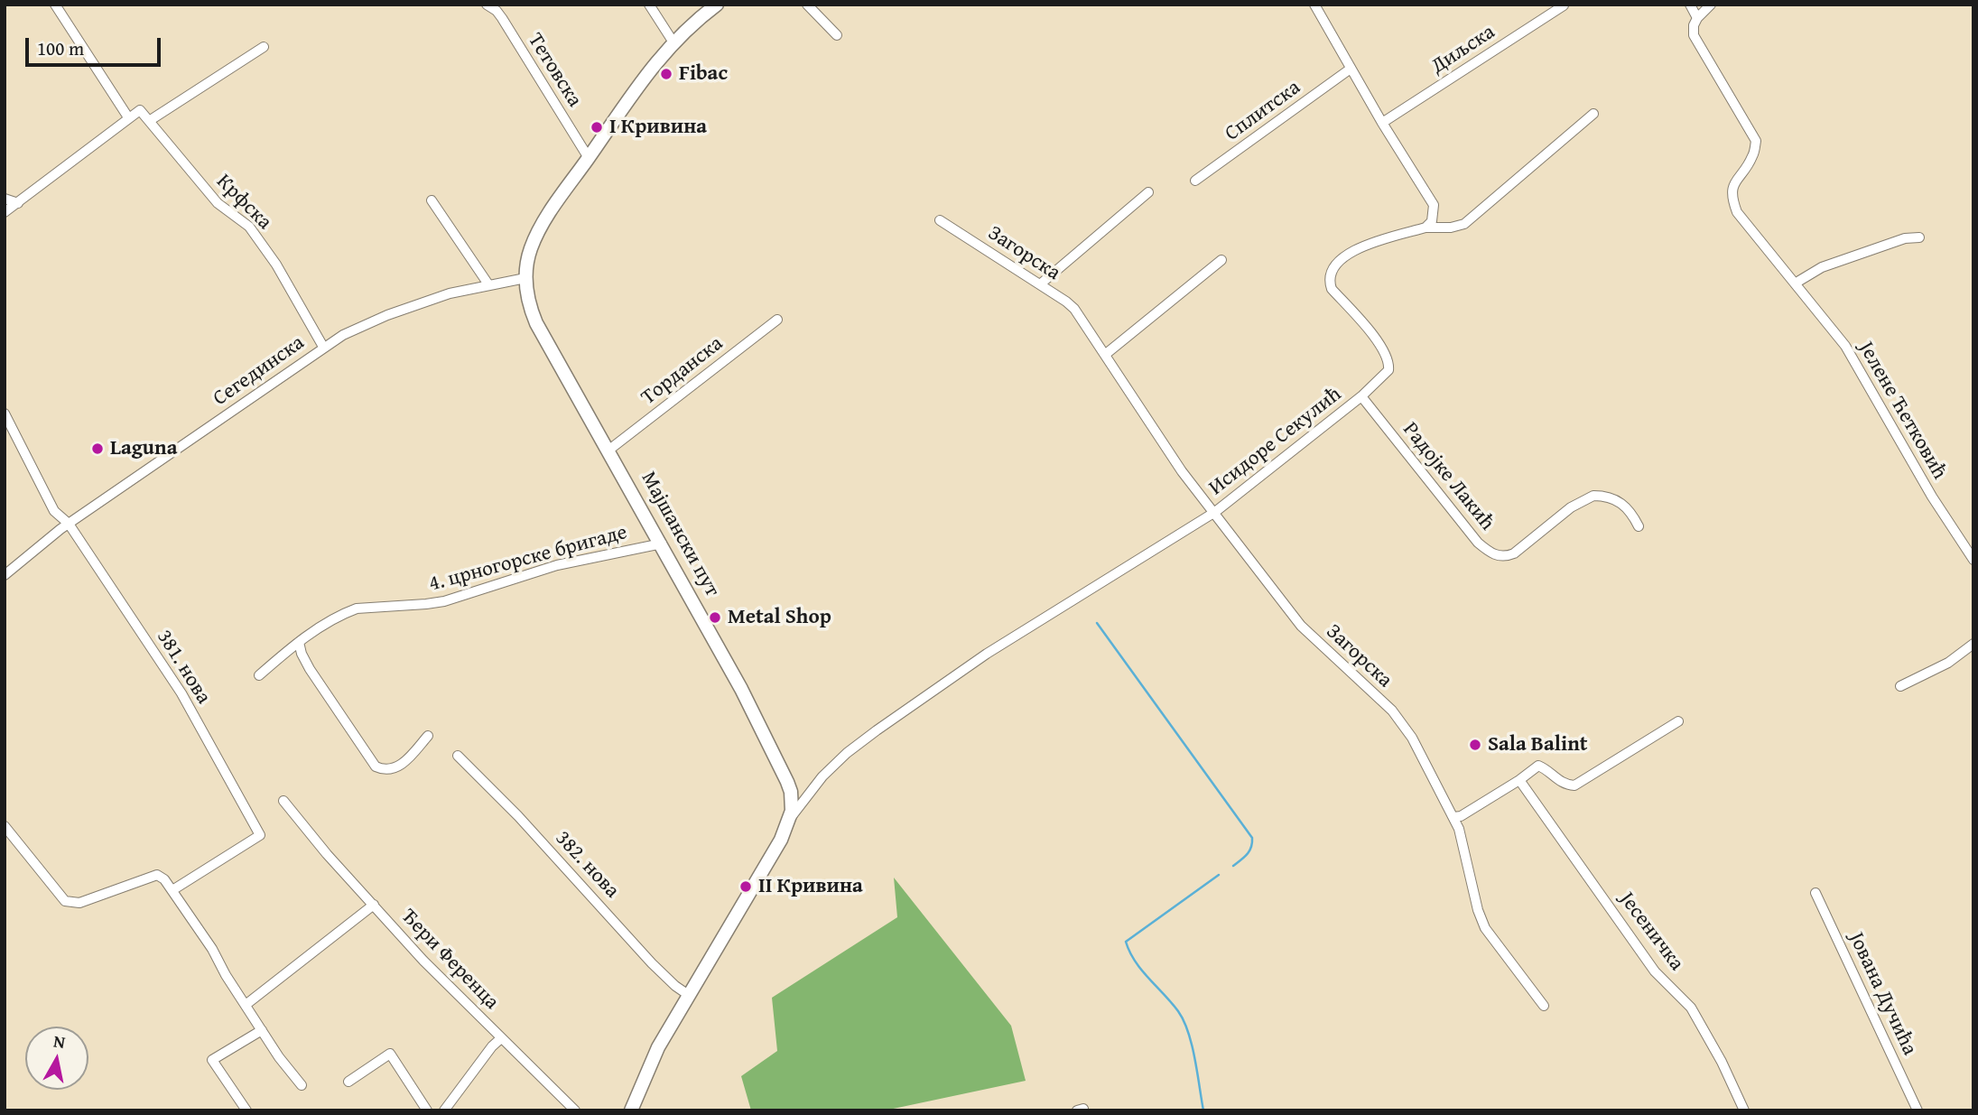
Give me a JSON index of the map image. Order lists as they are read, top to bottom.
{
  "streets": {
    "street": [
      "Диљска",
      "Тетовска",
      "Сплитска",
      "Крфска",
      "Загорска",
      "Сегединска",
      "Торданска",
      "Јелене Ћетковић",
      "Исидоре Секулић",
      "Радојке Лакић",
      "Мајшански пут",
      "4. црногорске бригаде",
      "381. нова",
      "382. нова",
      "Јесеничка",
      "Ђери Ференца",
      "Јована Дучића"
    ]
  },
  "crossings": [
    ["Тетовска", "Мајшански пут"],
    ["Крфска", "Сегединска"],
    ["Загорска", "Исидоре Секулић"],
    ["Сегединска", "Мајшански пут"],
    ["Сегединска", "381. нова"],
    ["Торданска", "Мајшански пут"],
    ["Исидоре Секулић", "Радојке Лакић"],
    ["Исидоре Секулић", "Мајшански пут"],
    ["Мајшански пут", "4. црногорске бригаде"],
    ["Мајшански пут", "382. нова"]
  ],
  "places": [
    "Fibac",
    "I Кривина",
    "Laguna",
    "Metal Shop",
    "Sala Balint",
    "II Кривина"
  ],
  "scale_bar": "100 m",
  "north": "top"
}
